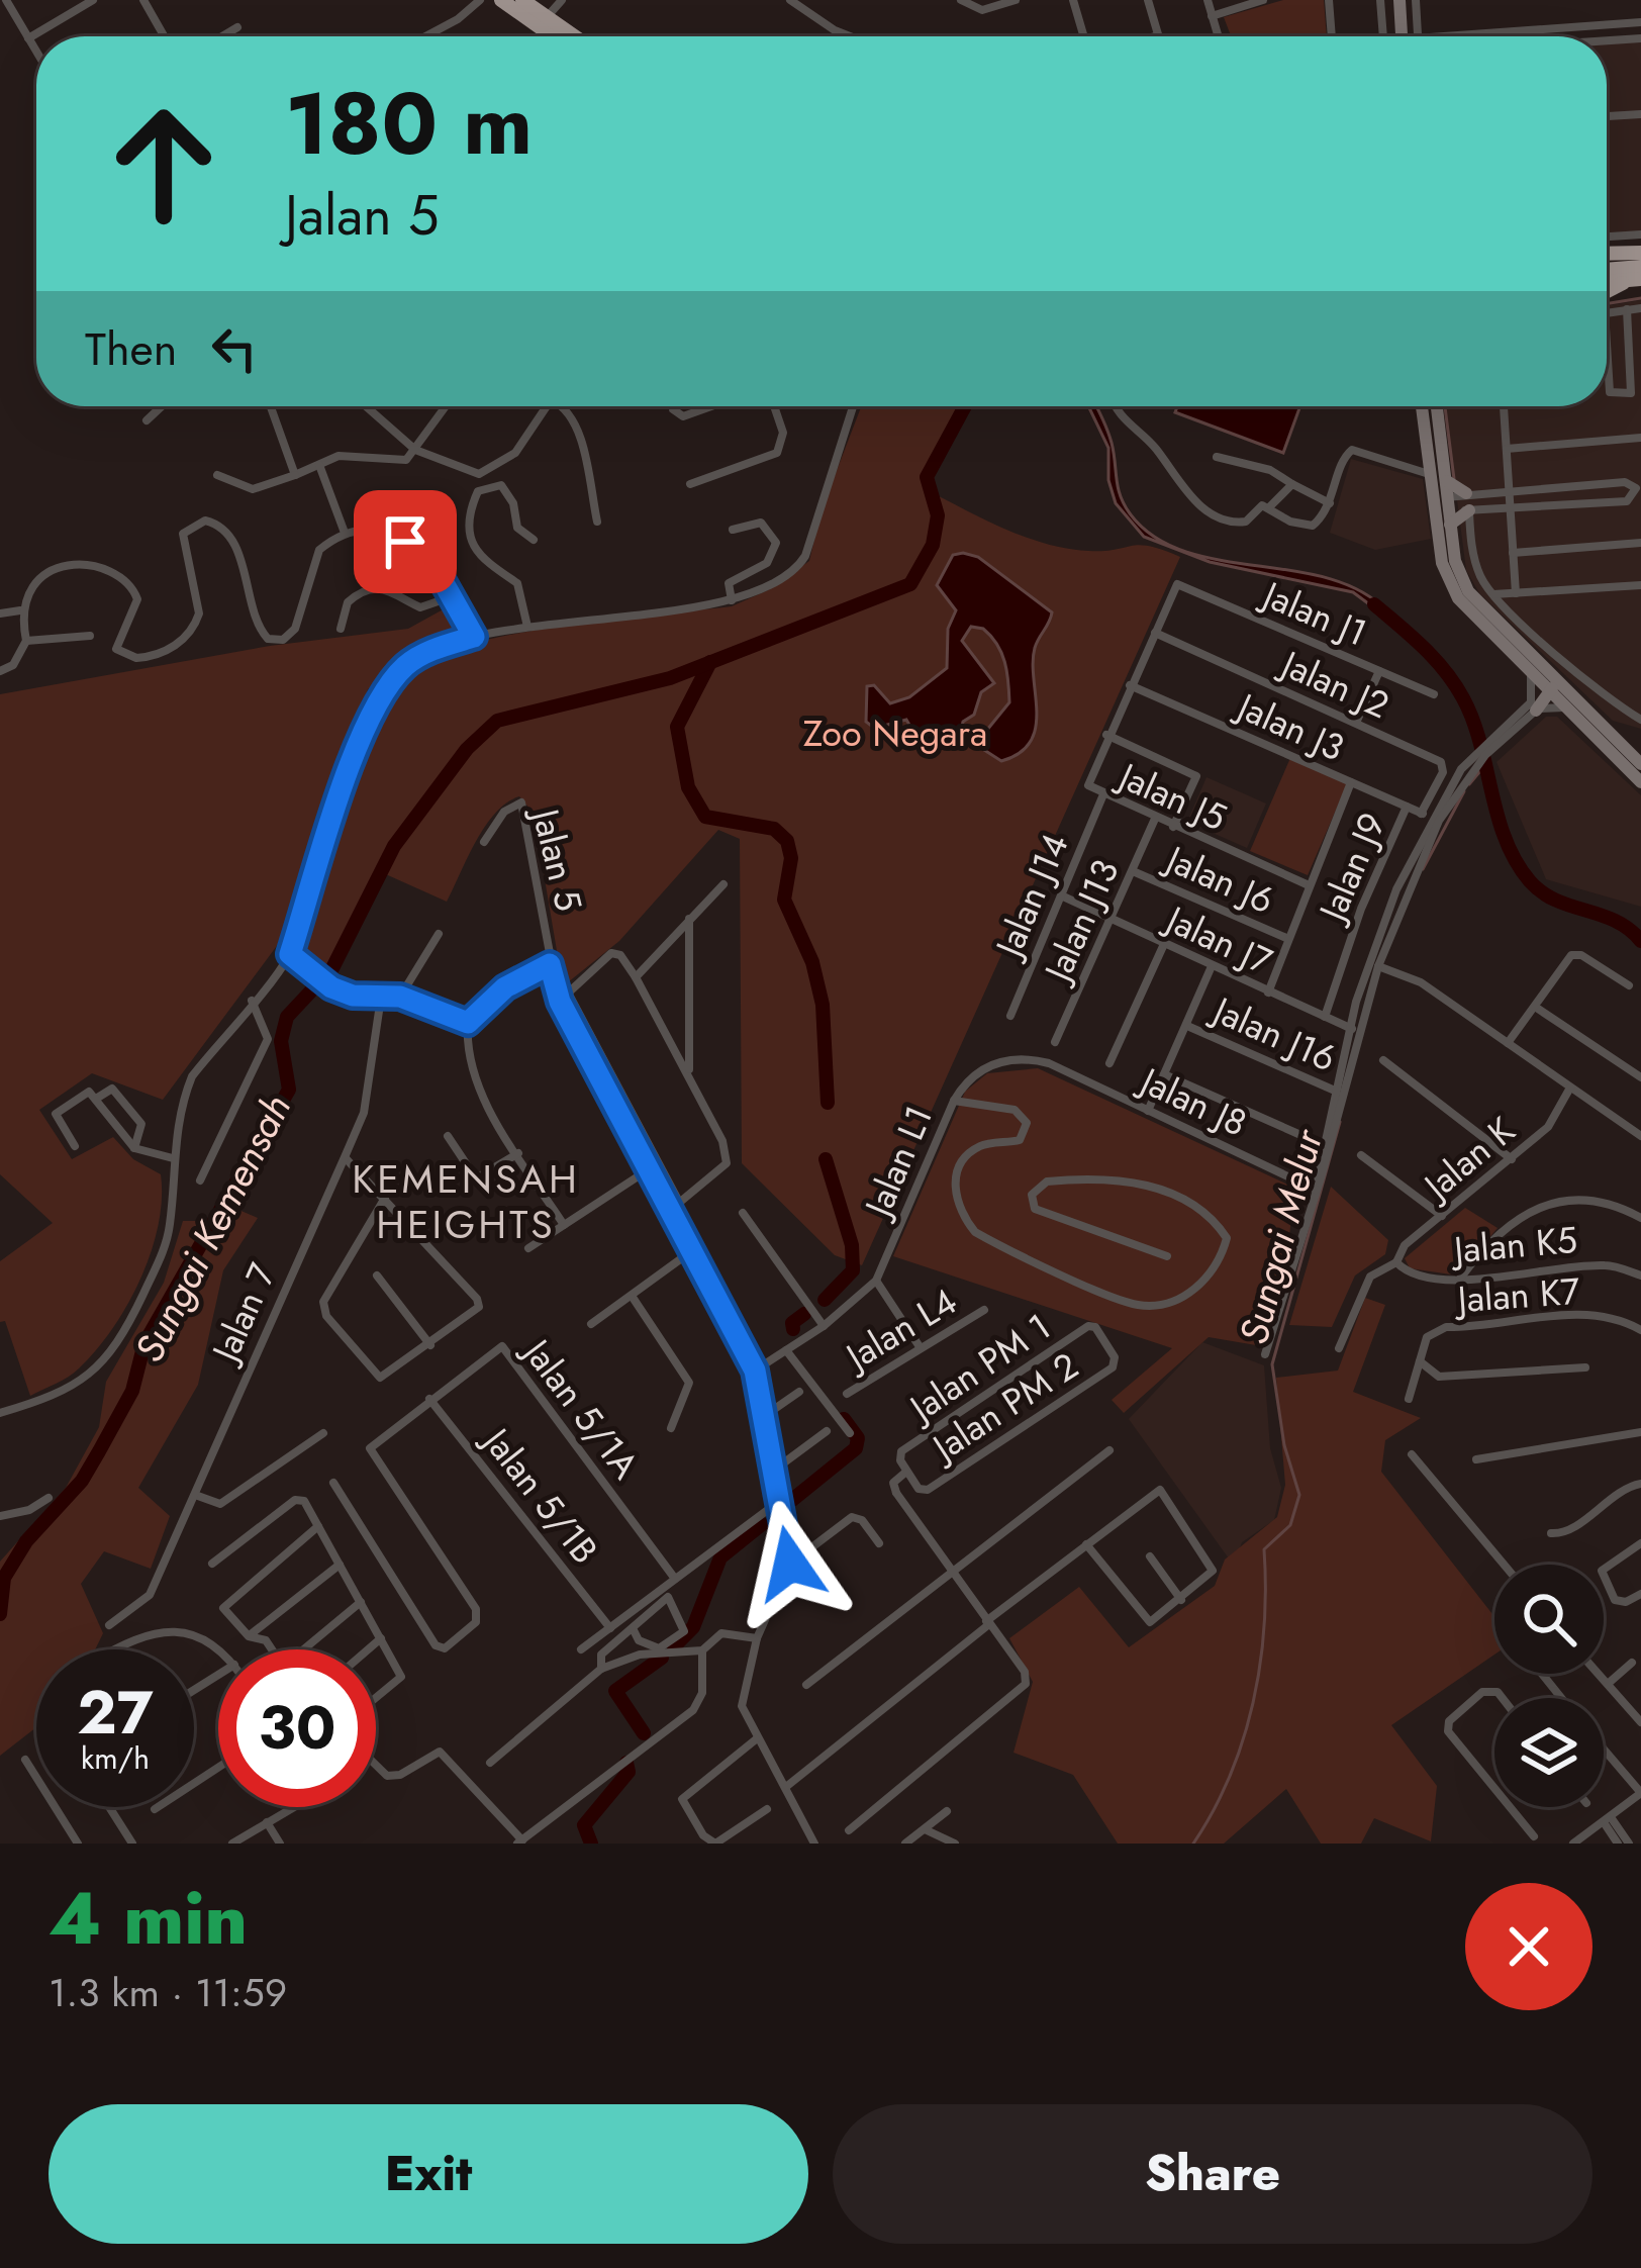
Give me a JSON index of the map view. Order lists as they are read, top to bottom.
{
  "streets": {
    "street": [
      "Jalan J1",
      "Jalan J2",
      "Jalan J3",
      "Jalan J5",
      "Jalan 5",
      "Jalan J9",
      "Jalan J6",
      "Jalan J14",
      "Jalan J13",
      "Jalan J7",
      "Jalan J16",
      "Jalan J8",
      "Jalan K",
      "Jalan L1",
      "Jalan K5",
      "Jalan K7",
      "Jalan 7",
      "Jalan L4",
      "Jalan PM 1",
      "Jalan PM 2",
      "Jalan 5/1A",
      "Jalan 5/1B"
    ]
  },
  "crossings": [
    ["Jalan J1", "Jalan J5"],
    ["Jalan J2", "Jalan J3"],
    ["Jalan J2", "Jalan J5"],
    ["Jalan J3", "Jalan J5"],
    ["Jalan J3", "Jalan J9"],
    ["Jalan J5", "Jalan J14"],
    ["Jalan J5", "Jalan J13"],
    ["Jalan 5", "Jalan L1"],
    ["Jalan J9", "Jalan J7"],
    ["Jalan J6", "Jalan J13"],
    ["Jalan J14", "Jalan J7"],
    ["Jalan J13", "Jalan J7"],
    ["Jalan J8", "Jalan L1"],
    ["Jalan K", "Jalan K5"],
    ["Jalan PM 1", "Jalan PM 2"],
    ["Jalan 5/1A", "Jalan 5/1B"]
  ],
  "districts": ["KEMENSAH HEIGHTS"],
  "water": ["Sungai Kemensah", "Sungai Melur"],
  "parks": ["Zoo Negara"],
  "page": {
    "turn": ["180 m", "Jalan 5"],
    "then": "Then",
    "speed": "27 km/h",
    "limit": "30",
    "heading": ["4 min", "1.3 km · 11:59"],
    "buttons": ["Exit", "Share"]
  }
}
